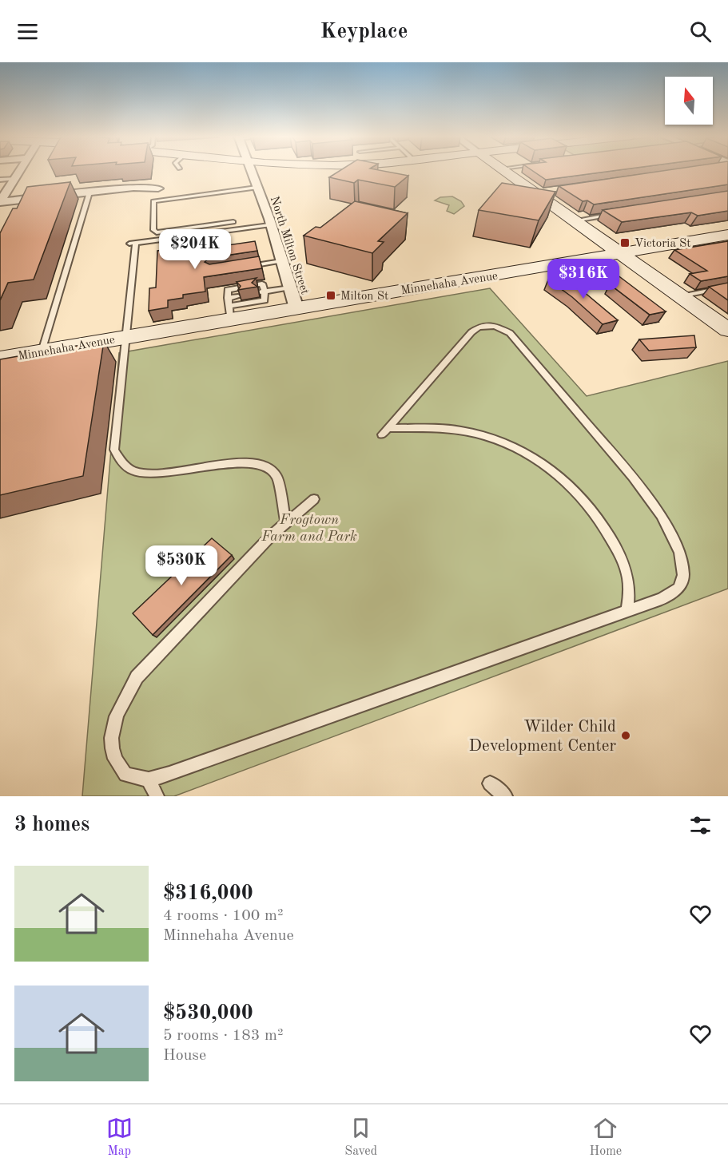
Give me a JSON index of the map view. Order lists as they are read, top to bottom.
{
  "streets": {
    "street": ["North Milton Street", "Minnehaha Avenue"]
  },
  "crossings": [
    ["North Milton Street", "Minnehaha Avenue"]
  ],
  "parks": ["Frogtown Farm and Park"],
  "places": {
    "transit": ["Victoria St", "Milton St"],
    "other": ["Wilder Child Development Center"]
  },
  "north": "top",
  "page": {
    "header": "Keyplace",
    "price": ["$204K", "$316K", "$530K"],
    "heading": "3 homes",
    "list": [
      {
        "name": "$316,000",
        "note": "4 rooms · 100 m² · Minnehaha Avenue"
      },
      {
        "name": "$530,000",
        "note": "5 rooms · 183 m² · House"
      }
    ],
    "tabs": ["Map", "Saved", "Home"]
  }
}
